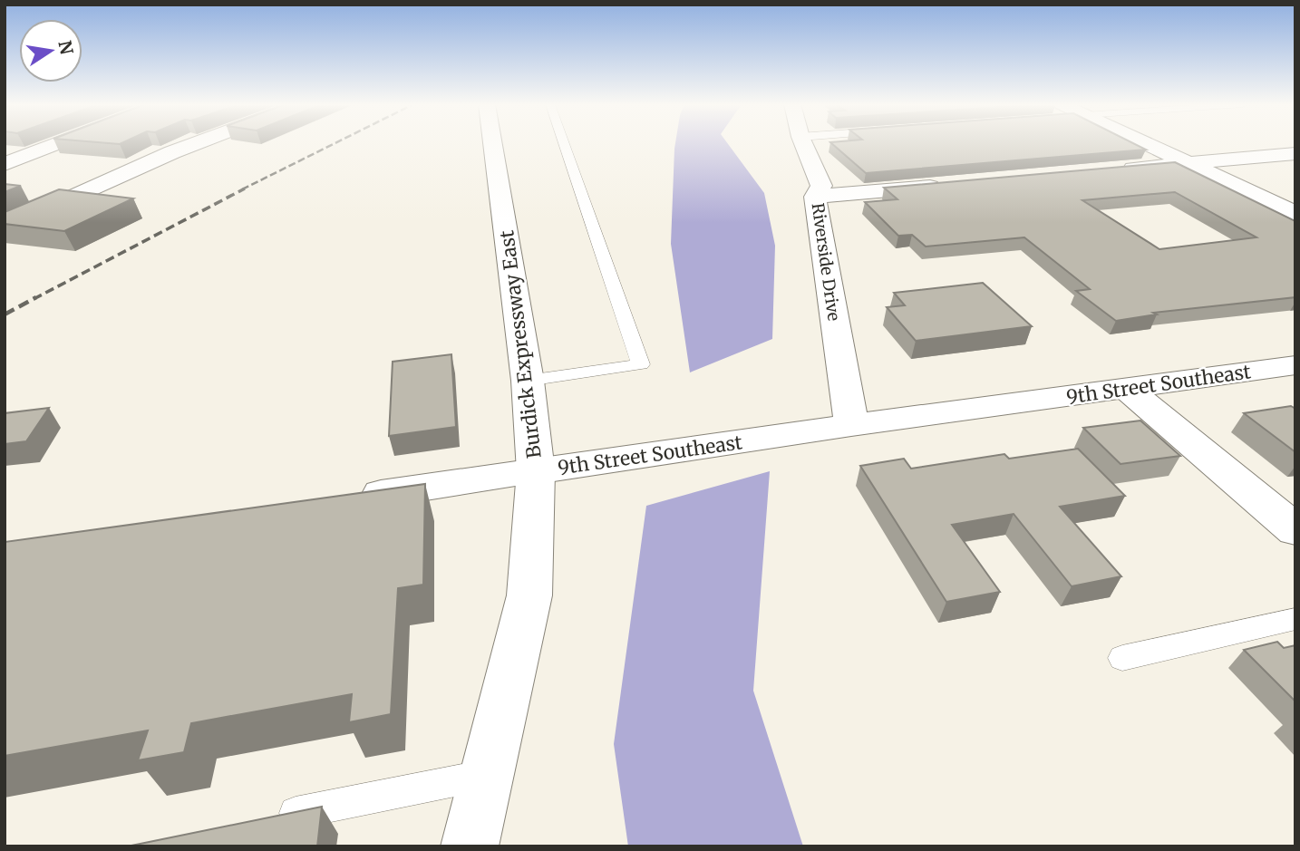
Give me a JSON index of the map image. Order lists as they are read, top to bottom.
{
  "streets": {
    "street": ["Riverside Drive", "Burdick Expressway East", "9th Street Southeast"]
  },
  "crossings": [
    ["Riverside Drive", "9th Street Southeast"],
    ["Burdick Expressway East", "9th Street Southeast"]
  ],
  "north": "right"
}
